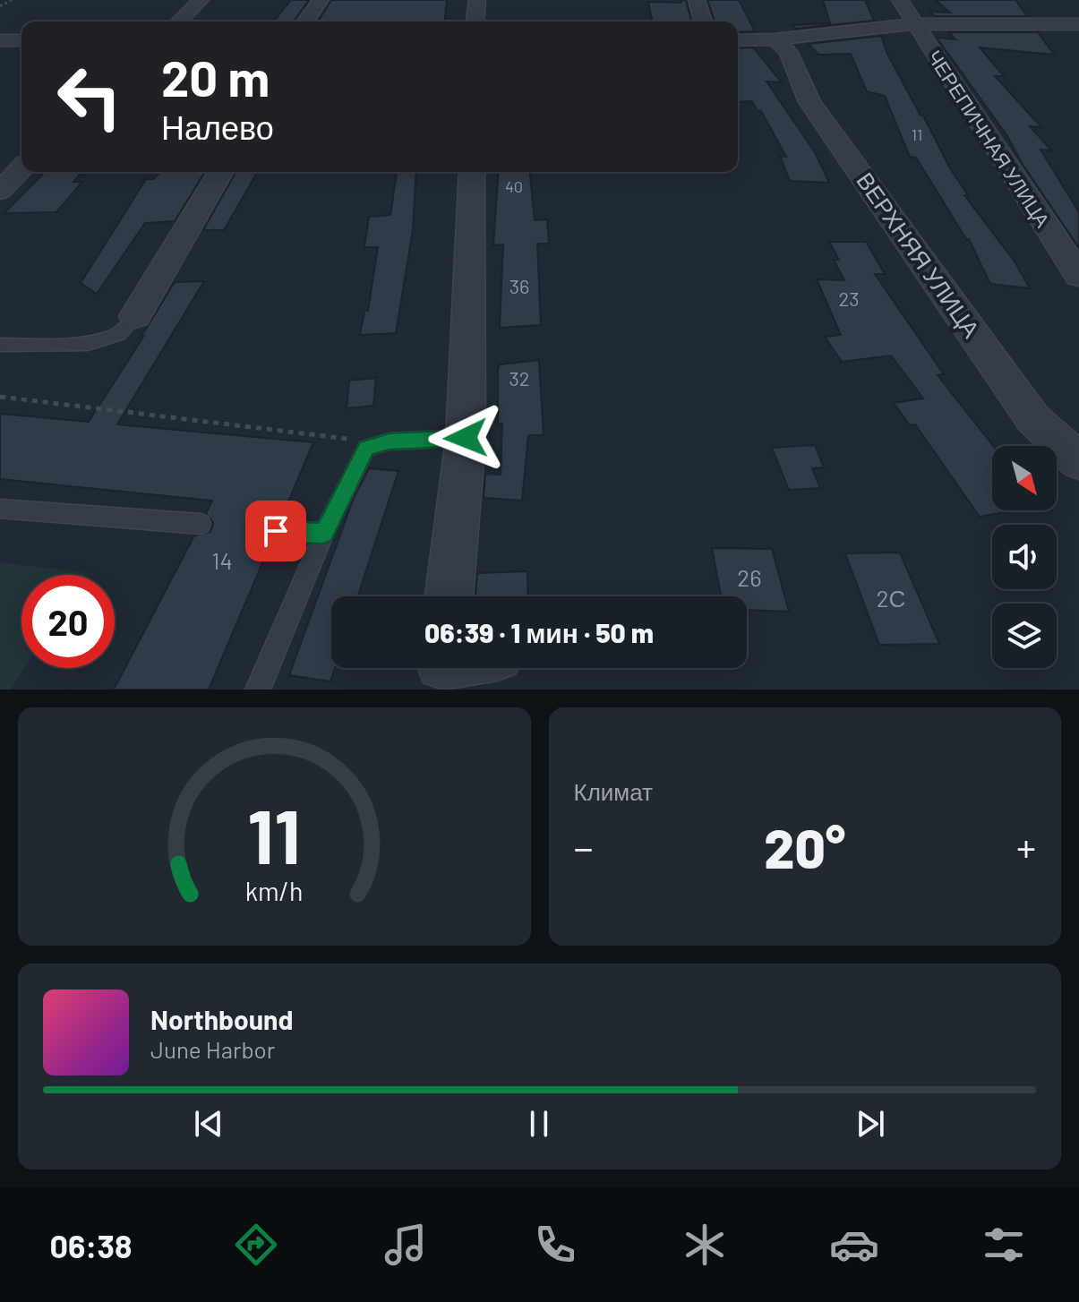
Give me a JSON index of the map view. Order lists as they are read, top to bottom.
{
  "streets": {
    "street": ["ЧЕРЕПИЧНАЯ УЛИЦА", "ВЕРХНЯЯ УЛИЦА"]
  },
  "house_numbers": [
    "11",
    "40",
    "36",
    "23",
    "32",
    "14",
    "26",
    "2С"
  ],
  "north": "bottom right",
  "page": {
    "turn": ["20 m", "Налево"],
    "limit": "20",
    "trip": "06:39 · 1 мин · 50 m",
    "tile": "Климат",
    "heat": ["−", "20°", "+"],
    "song": ["Northbound", "June Harbor"],
    "tabs": "06:38",
    "gauge": ["11", "km/h"]
  }
}
